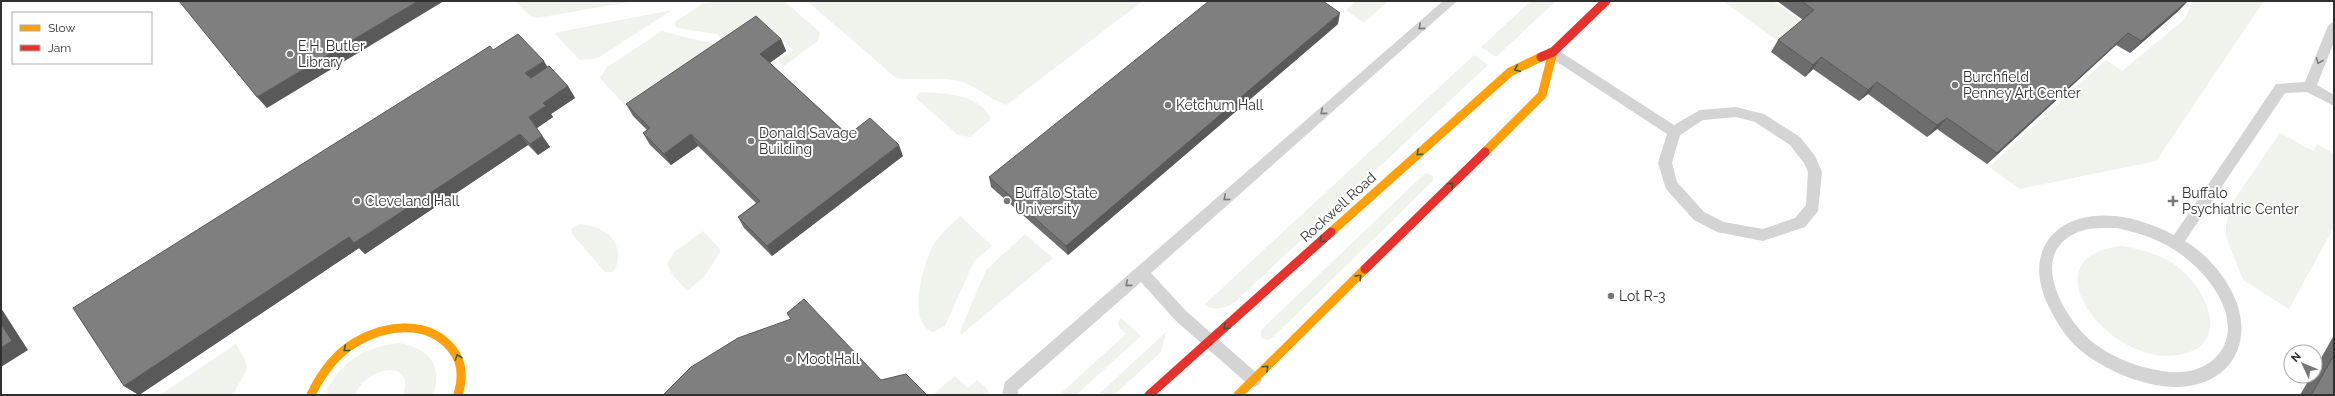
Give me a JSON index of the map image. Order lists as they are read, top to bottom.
{
  "streets": {
    "street": ["Rockwell Road"]
  },
  "places": {
    "other": [
      "E.H. Butler Library",
      "Burchfield Penney Art Center",
      "Ketchum Hall",
      "Donald Savage Building",
      "Cleveland Hall",
      "Buffalo State University",
      "Lot R-3",
      "Moot Hall"
    ],
    "health": ["Buffalo Psychiatric Center"]
  },
  "legend": ["Slow", "Jam"],
  "north": "top left"
}
